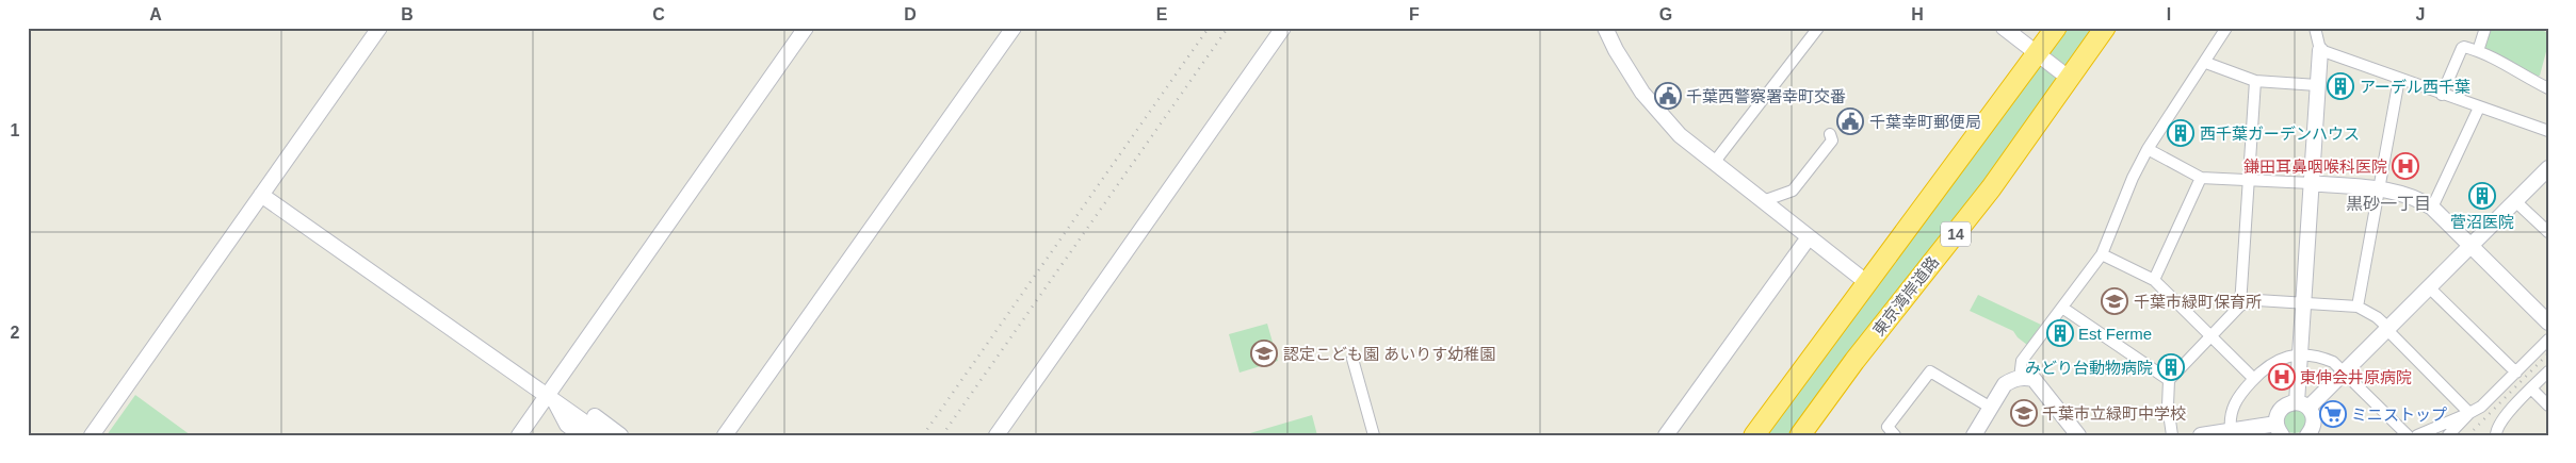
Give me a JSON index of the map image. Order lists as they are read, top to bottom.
{
  "streets": {
    "highway": ["14", "東京湾岸道路"]
  },
  "districts": ["黒砂一丁目"],
  "places": {
    "building": [
      "アーデル西千葉",
      "西千葉ガーデンハウス",
      "菅沼医院",
      "Est Ferme",
      "みどり台動物病院"
    ],
    "public building": ["千葉西警察署幸町交番", "千葉幸町郵便局"],
    "hospital": ["鎌田耳鼻咽喉科医院", "東伸会井原病院"],
    "school or university": ["千葉市緑町保育所", "認定こども園 あいりす幼稚園", "千葉市立緑町中学校"],
    "supermarket": ["ミニストップ"]
  },
  "grid": {
    "columns": [
      "A",
      "B",
      "C",
      "D",
      "E",
      "F",
      "G",
      "H",
      "I",
      "J"
    ],
    "rows": ["1", "2"]
  }
}
